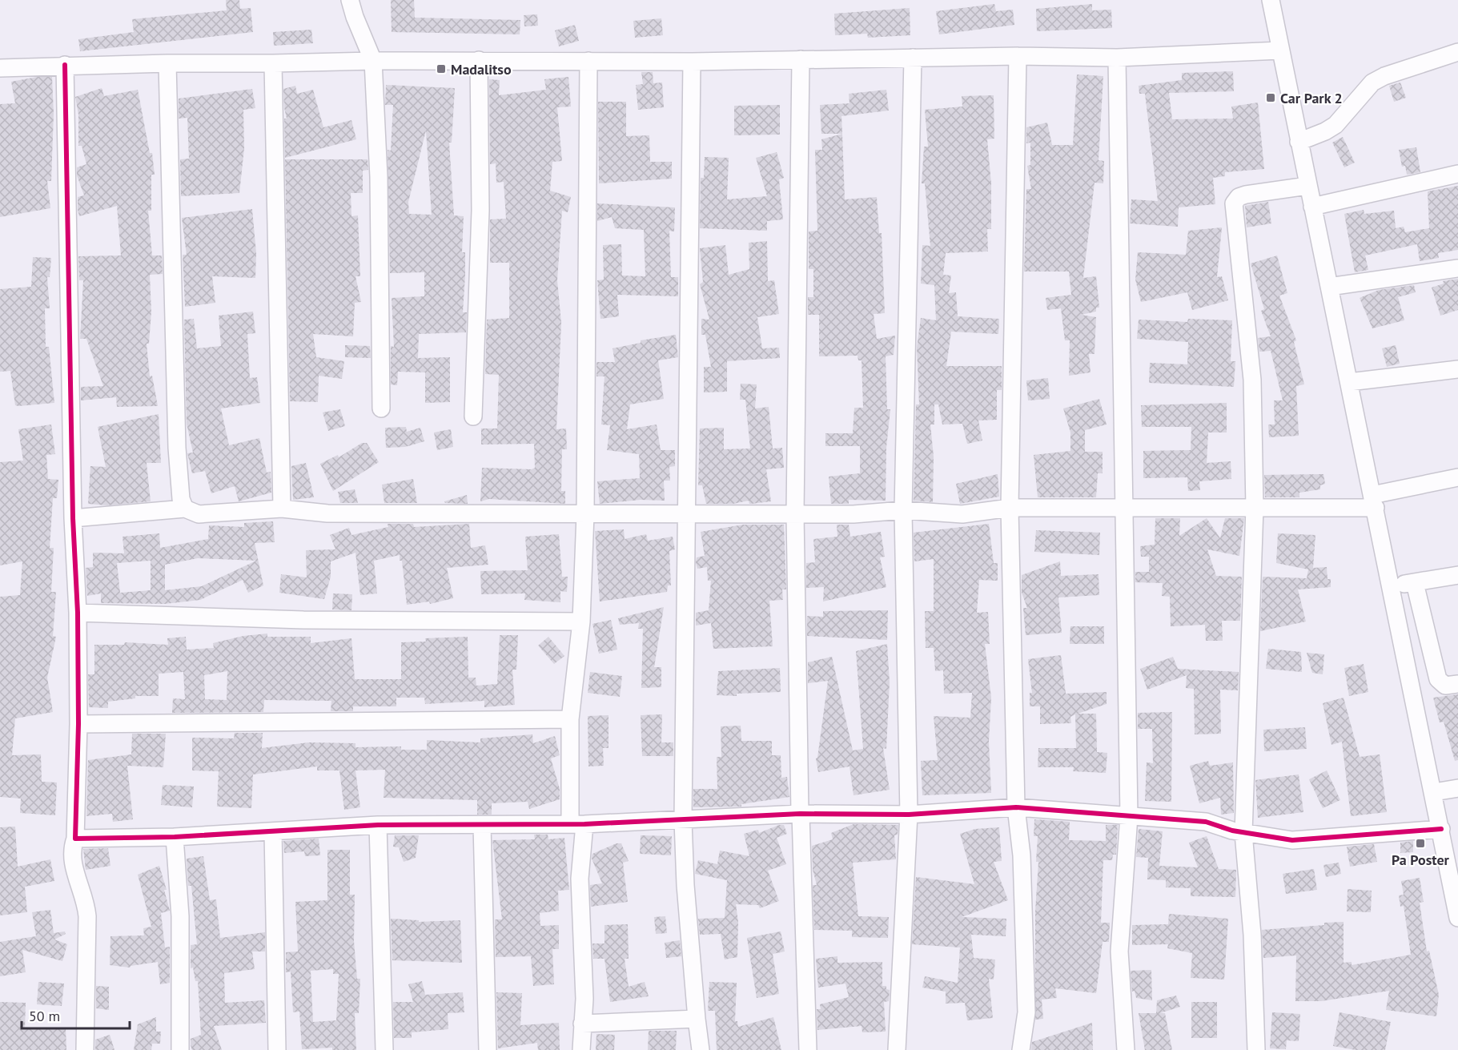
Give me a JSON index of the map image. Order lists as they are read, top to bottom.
{
  "places": {
    "transit": ["Madalitso", "Car Park 2", "Pa Poster"]
  },
  "scale_bar": "50 m"
}
